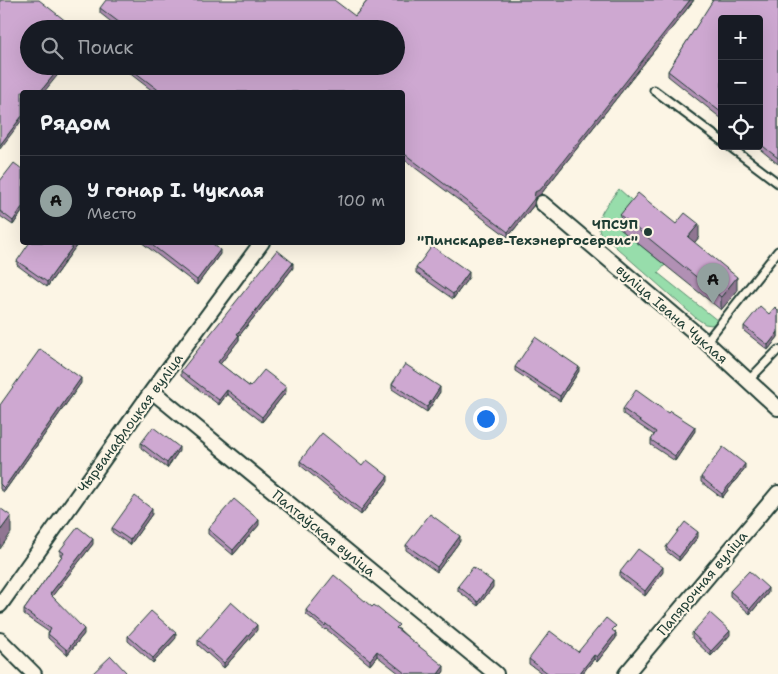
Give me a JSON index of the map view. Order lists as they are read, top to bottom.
{
  "streets": {
    "street": [
      "вуліца Івана Чуклая",
      "Чырванафлоцкая вуліца",
      "Палтаўская вуліца",
      "Папярочная вуліца"
    ]
  },
  "crossings": [
    ["Чырванафлоцкая вуліца", "Палтаўская вуліца"]
  ],
  "places": ["ЧПСУП \"Пинскдрев-Техэнергосервис\""],
  "page": {
    "map_buttons": ["+", "−"],
    "search": "Поиск",
    "heading": "Рядом",
    "list": [
      {
        "mark": "A",
        "name": "У гонар І. Чуклая",
        "note": "Место",
        "value": "100 m"
      }
    ],
    "pins": "A"
  }
}
